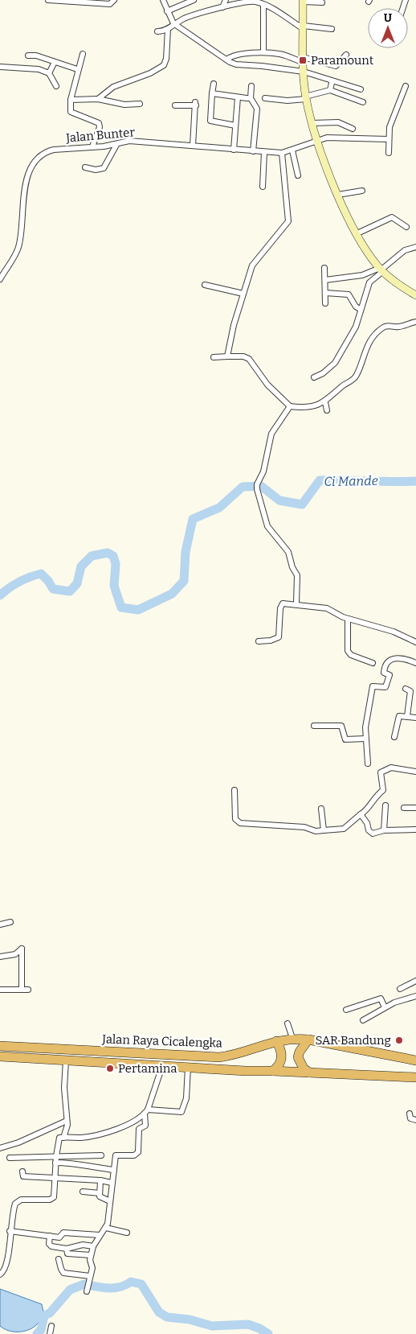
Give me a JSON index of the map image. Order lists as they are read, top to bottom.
{
  "streets": {
    "highway": ["Jalan Raya Cicalengka"],
    "street": ["Jalan Bunter"]
  },
  "water": ["Ci Mande"],
  "places": {
    "transit": ["Paramount"],
    "other": ["SAR Bandung", "Pertamina"]
  },
  "north": "top"
}
